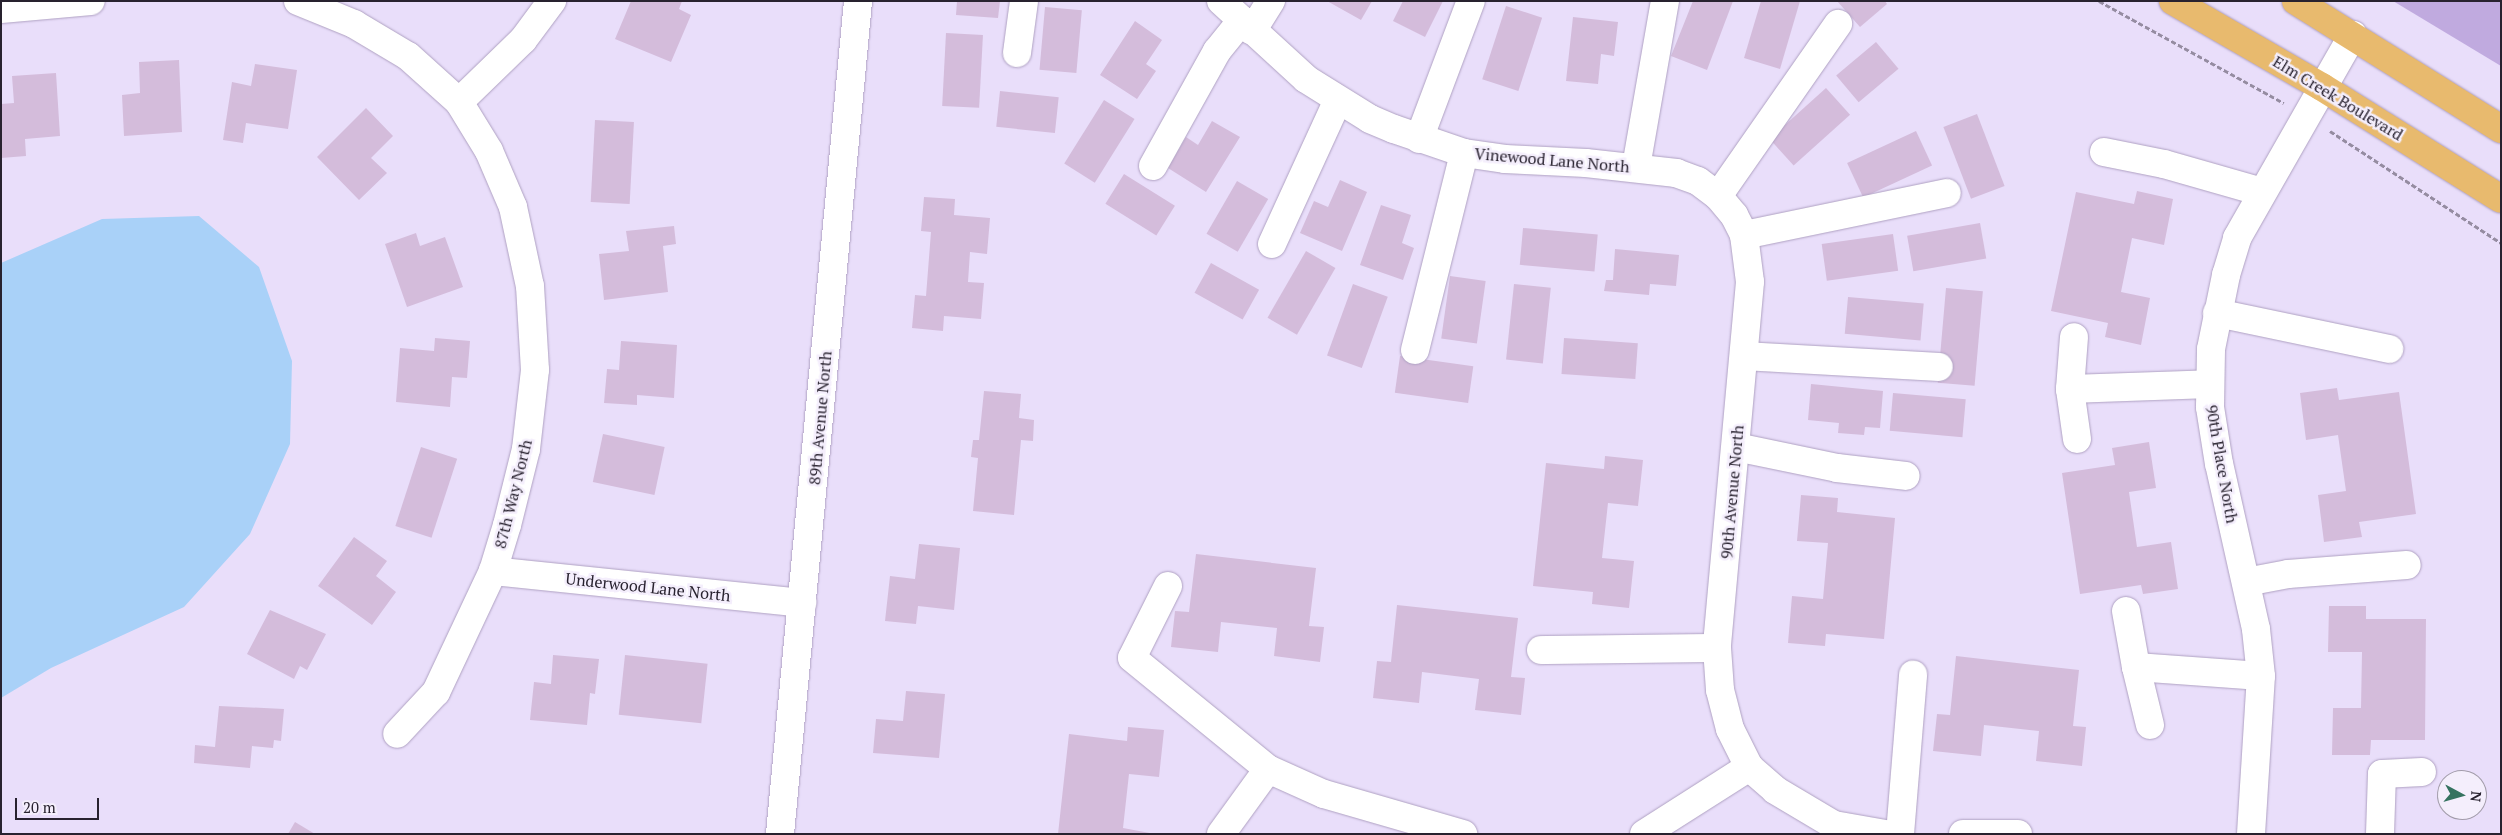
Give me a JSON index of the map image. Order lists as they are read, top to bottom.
{
  "streets": {
    "main road": ["Elm Creek Boulevard"],
    "street": [
      "Vinewood Lane North",
      "89th Avenue North",
      "90th Place North",
      "90th Avenue North",
      "87th Way North",
      "Underwood Lane North"
    ]
  },
  "crossings": [
    ["Elm Creek Boulevard", "90th Place North"],
    ["Vinewood Lane North", "90th Avenue North"],
    ["89th Avenue North", "Underwood Lane North"],
    ["87th Way North", "Underwood Lane North"]
  ],
  "scale_bar": "20 m",
  "north": "right"
}
